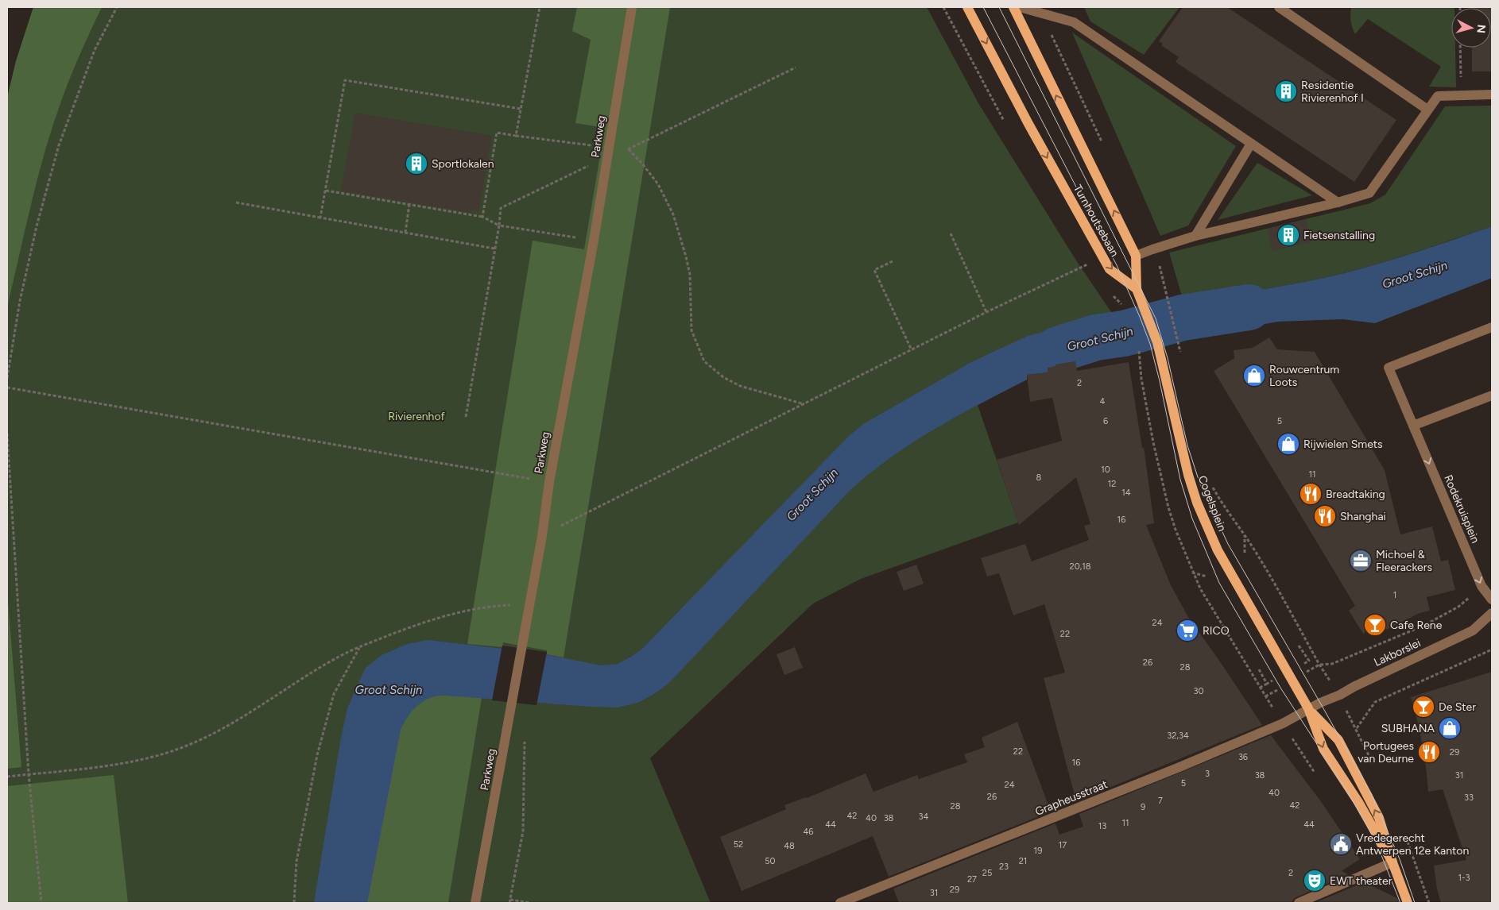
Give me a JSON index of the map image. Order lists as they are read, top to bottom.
{
  "streets": {
    "main road": ["Turnhoutsebaan", "Cogelsplein"],
    "street": [
      "Parkweg",
      "Rodekruisplein",
      "Lakborslei",
      "Grapheusstraat"
    ]
  },
  "crossings": [
    ["Turnhoutsebaan", "Cogelsplein"],
    ["Cogelsplein", "Lakborslei"],
    ["Cogelsplein", "Grapheusstraat"],
    ["Lakborslei", "Grapheusstraat"]
  ],
  "one_way": ["Rodekruisplein"],
  "water": ["Groot Schijn"],
  "parks": ["Rivierenhof"],
  "places": {
    "building": ["Residentie Rivierenhof I", "Sportlokalen", "Fietsenstalling"],
    "shop": ["Rouwcentrum Loots", "Rijwielen Smets", "SUBHANA"],
    "restaurant": ["Breadtaking", "Shanghai", "Portugees van Deurne"],
    "office": ["Michoel & Fleerackers"],
    "bar": ["Cafe Rene", "De Ster"],
    "supermarket": ["RICO"],
    "public building": ["Vredegerecht Antwerpen 12e Kanton"],
    "theatre": ["EWT theater"]
  },
  "house_numbers": [
    "2",
    "4",
    "6",
    "5",
    "10",
    "11",
    "8",
    "12",
    "14",
    "16",
    "20,18",
    "1",
    "24",
    "22",
    "26",
    "28",
    "30",
    "32,34",
    "22",
    "29",
    "36",
    "16",
    "3",
    "38",
    "31",
    "5",
    "24",
    "40",
    "26",
    "33",
    "7",
    "42",
    "28",
    "9",
    "42",
    "34",
    "40",
    "38",
    "11",
    "44",
    "44",
    "13",
    "46",
    "52",
    "17",
    "48",
    "19",
    "50",
    "21",
    "23",
    "25",
    "2",
    "1-3",
    "27",
    "29",
    "31"
  ],
  "north": "right"
}
